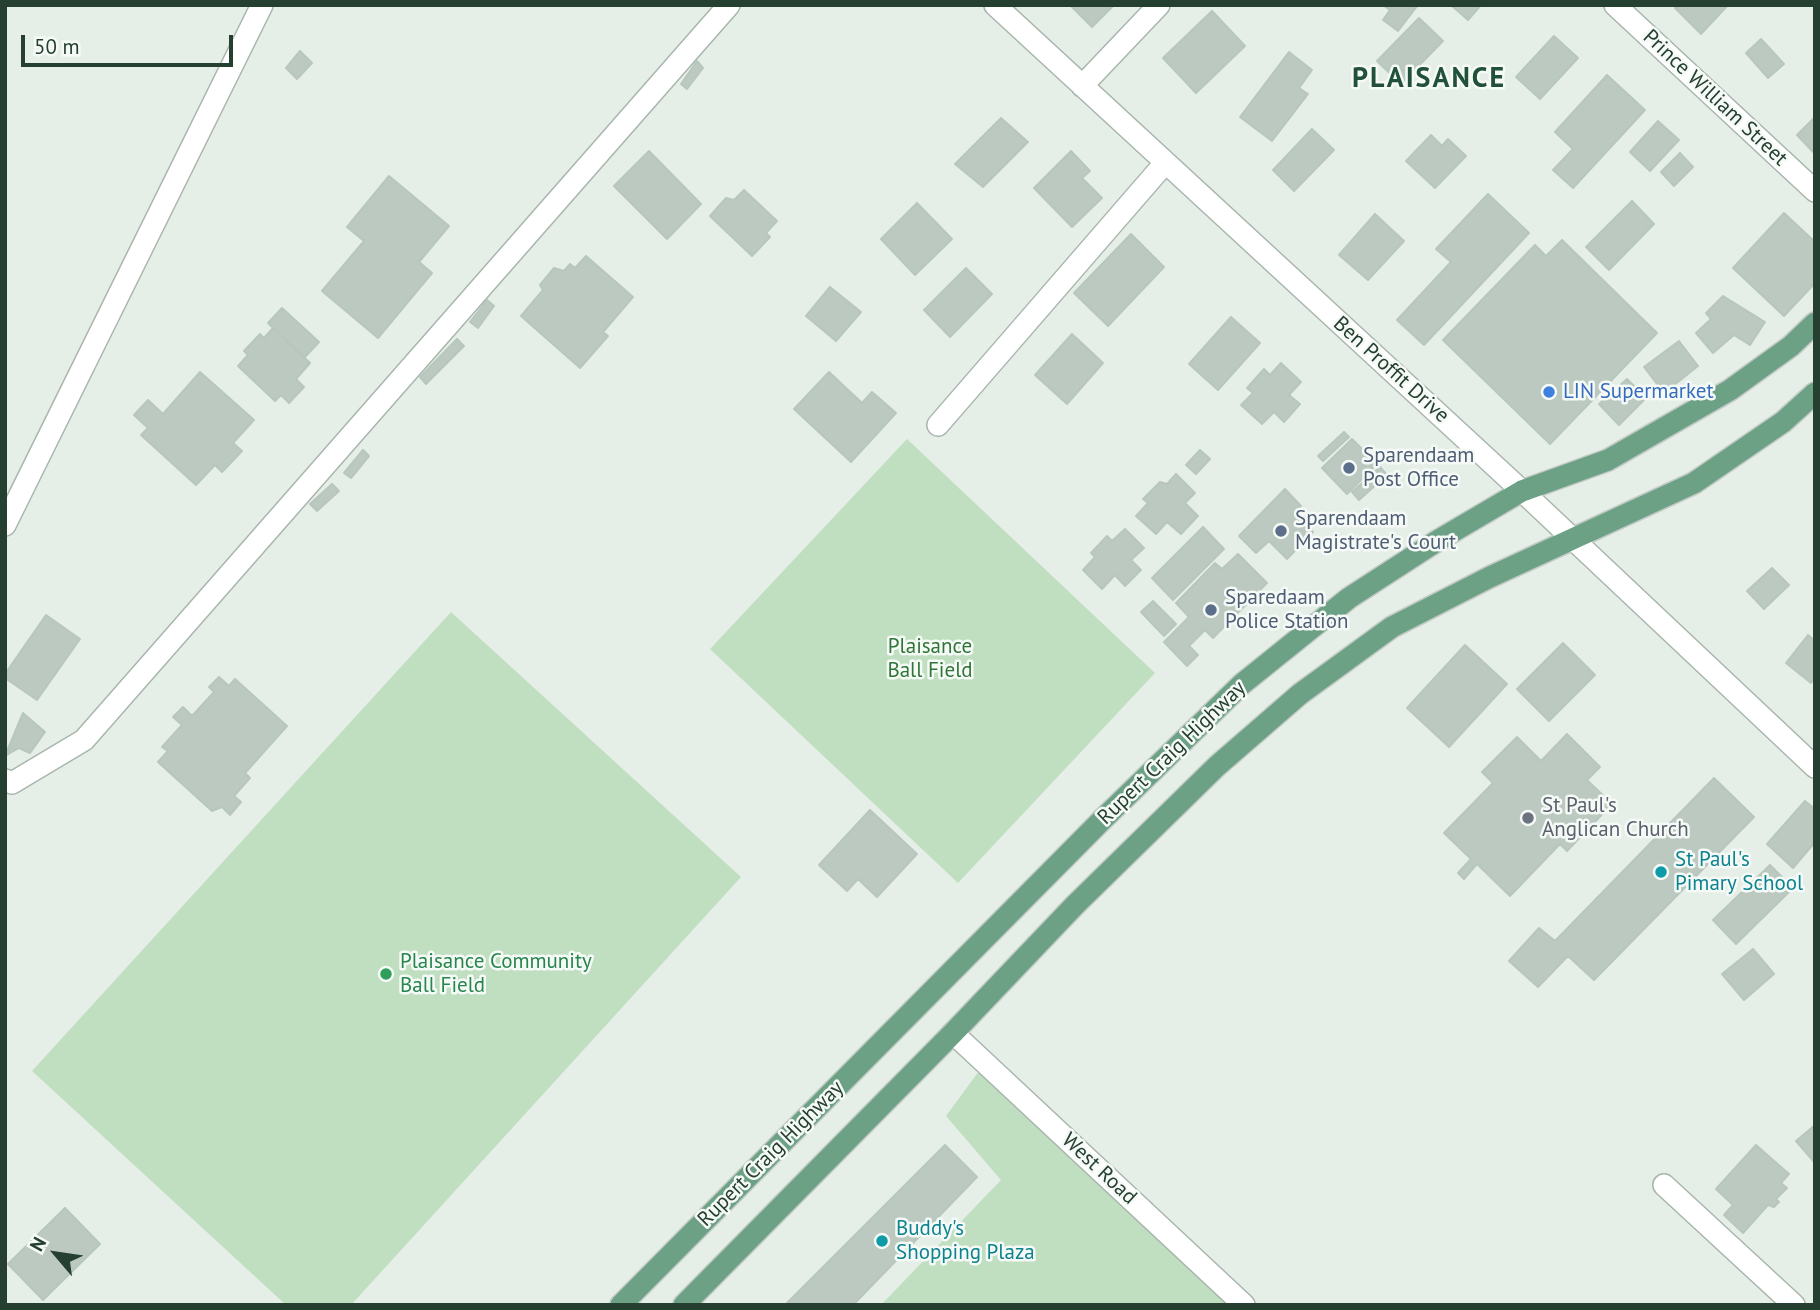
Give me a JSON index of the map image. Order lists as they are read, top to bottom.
{
  "streets": {
    "main road": ["Rupert Craig Highway"],
    "street": ["Prince William Street", "Ben Proffit Drive", "West Road"]
  },
  "crossings": [
    ["Ben Proffit Drive", "Rupert Craig Highway"],
    ["Rupert Craig Highway", "West Road"]
  ],
  "districts": ["PLAISANCE"],
  "parks": ["Plaisance Ball Field"],
  "places": [
    "LIN Supermarket",
    "Sparendaam Post Office",
    "Sparendaam Magistrate's Court",
    "Sparedaam Police Station",
    "St Paul's Anglican Church",
    "St Paul's Pimary School",
    "Plaisance Community Ball Field",
    "Buddy's Shopping Plaza"
  ],
  "scale_bar": "50 m",
  "north": "top left"
}
